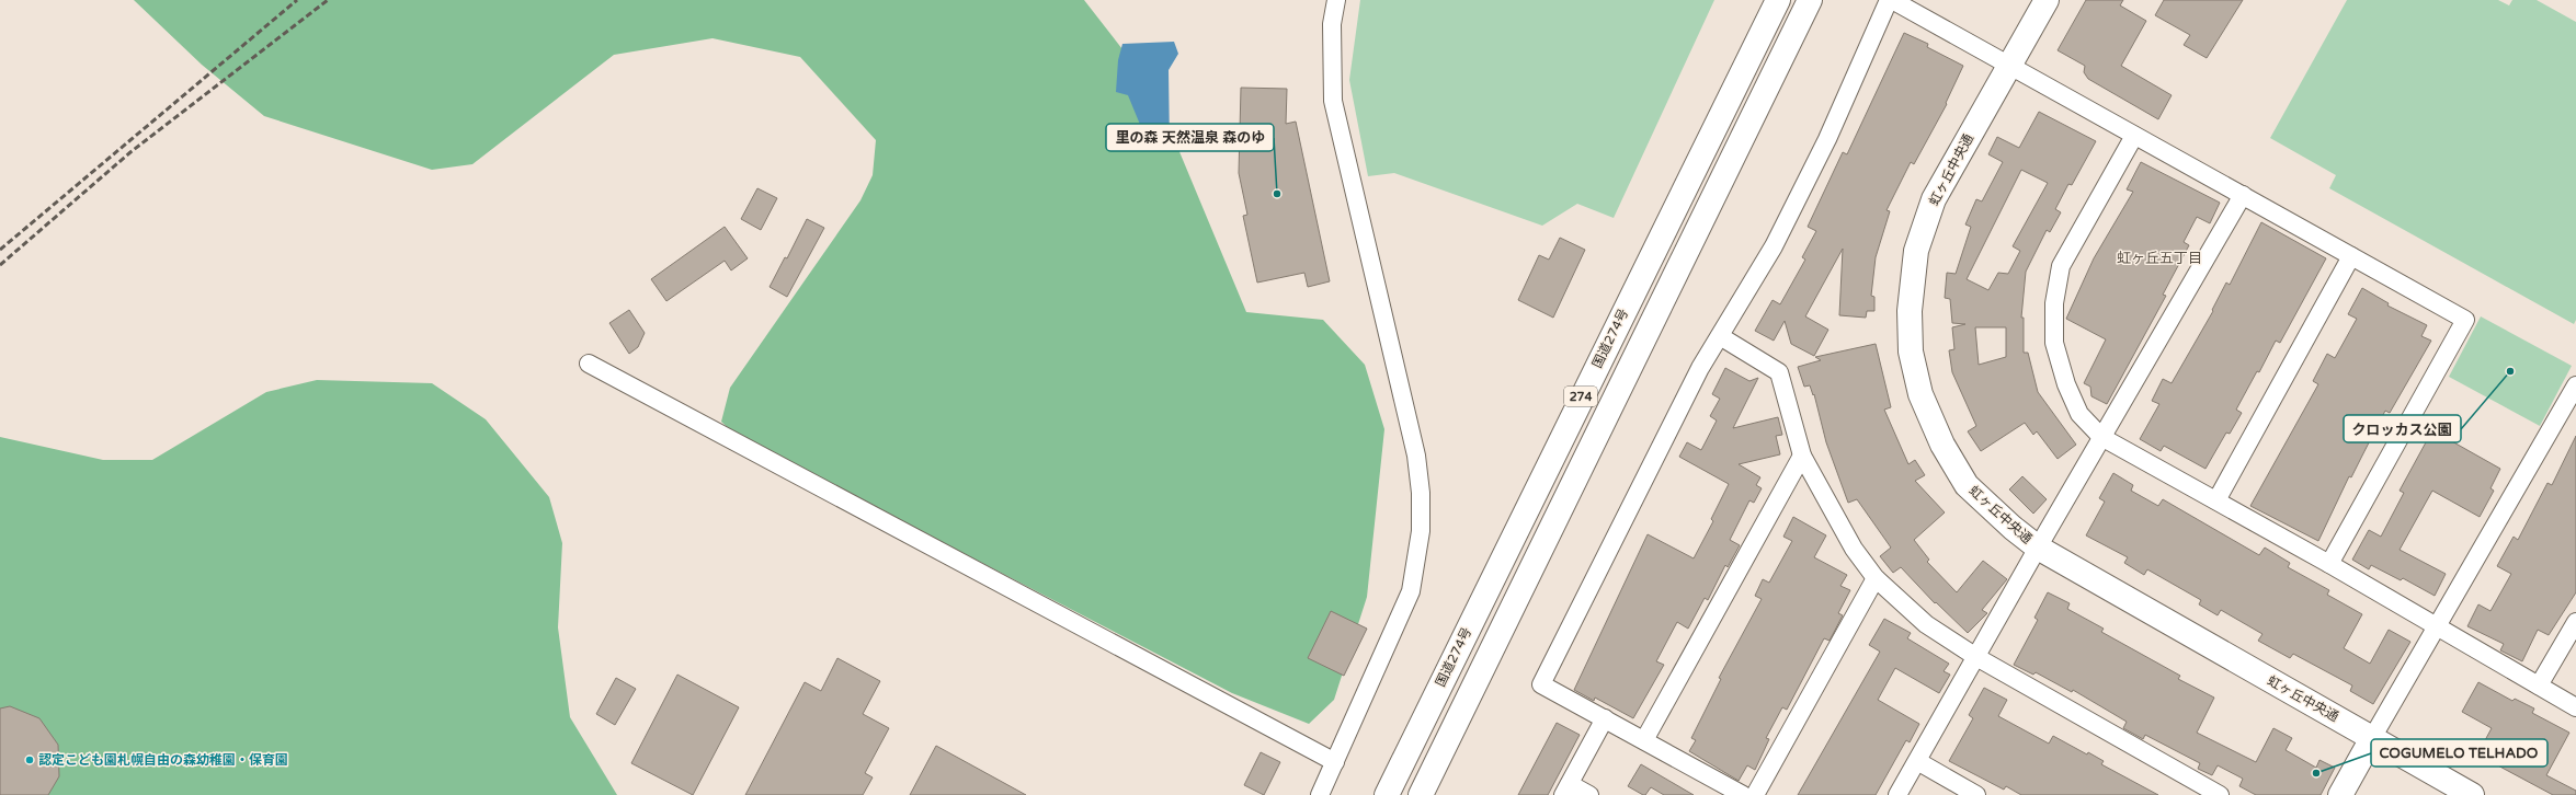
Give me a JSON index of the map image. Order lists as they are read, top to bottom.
{
  "streets": {
    "main road": ["虹ヶ丘中央通", "国道274号", "274"]
  },
  "districts": ["虹ヶ丘五丁目"],
  "places": [
    "里の森 天然温泉 森のゆ",
    "クロッカス公園",
    "認定こども園札幌自由の森幼稚園・保育園",
    "COGUMELO TELHADO"
  ]
}
